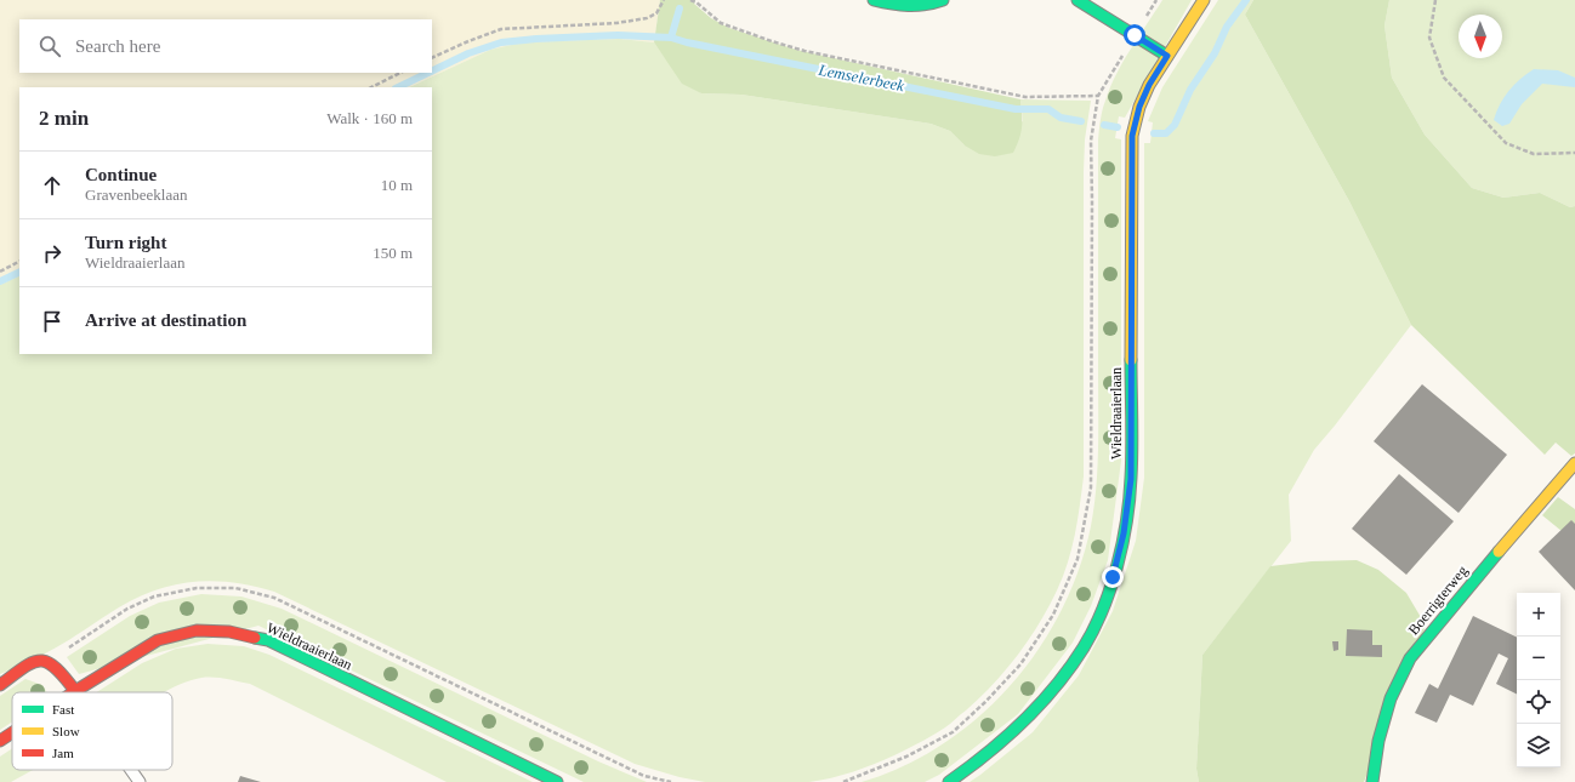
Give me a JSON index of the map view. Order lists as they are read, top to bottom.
{
  "streets": {
    "street": ["Wieldraaierlaan", "Boerrigterweg"]
  },
  "water": ["Lemselerbeek"],
  "legend": ["Fast", "Slow", "Jam"],
  "north": "bottom",
  "page": {
    "search": "Search here",
    "heading": ["2 min", "Walk · 160 m"],
    "list": [
      ["Continue", "Gravenbeeklaan", "10 m"],
      ["Turn right", "Wieldraaierlaan", "150 m"],
      "Arrive at destination"
    ],
    "map_buttons": ["+", "−"]
  }
}
